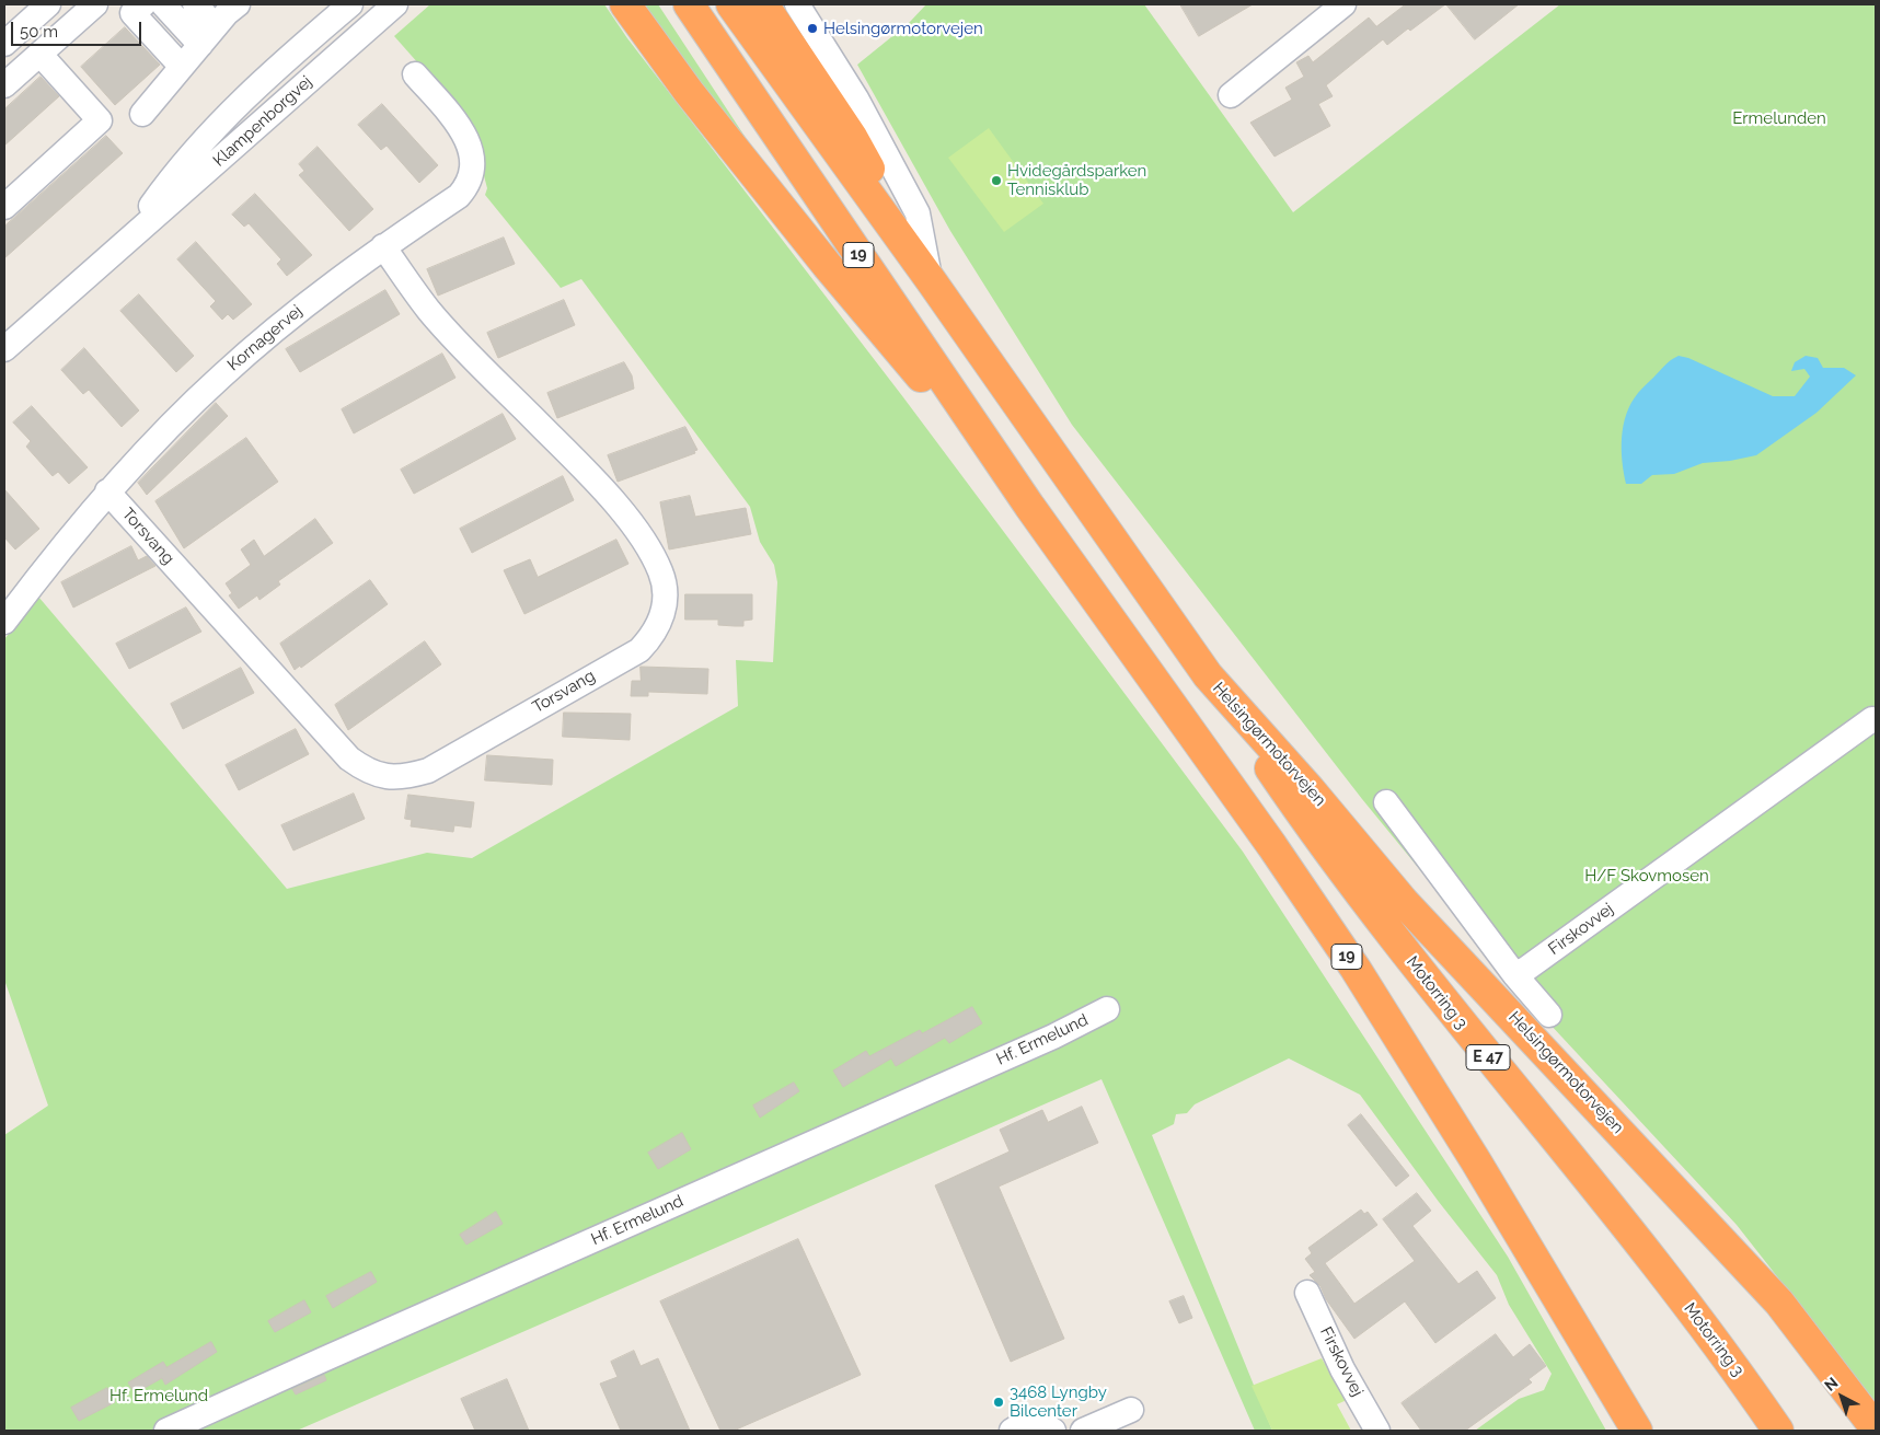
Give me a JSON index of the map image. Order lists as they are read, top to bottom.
{
  "streets": {
    "highway": [
      "19",
      "Helsingørmotorvejen",
      "Motorring 3",
      "E 47"
    ],
    "street": [
      "Klampenborgvej",
      "Kornagervej",
      "Torsvang",
      "Firskovvej",
      "Hf. Ermelund"
    ]
  },
  "crossings": [
    ["Kornagervej", "Torsvang"],
    ["Helsingørmotorvejen", "Motorring 3"]
  ],
  "parks": ["Ermelunden", "H/F Skovmosen", "Hf. Ermelund"],
  "places": ["Helsingørmotorvejen", "Hvidegårdsparken Tennisklub", "3468 Lyngby Bilcenter"],
  "scale_bar": "50 m",
  "north": "top left"
}
